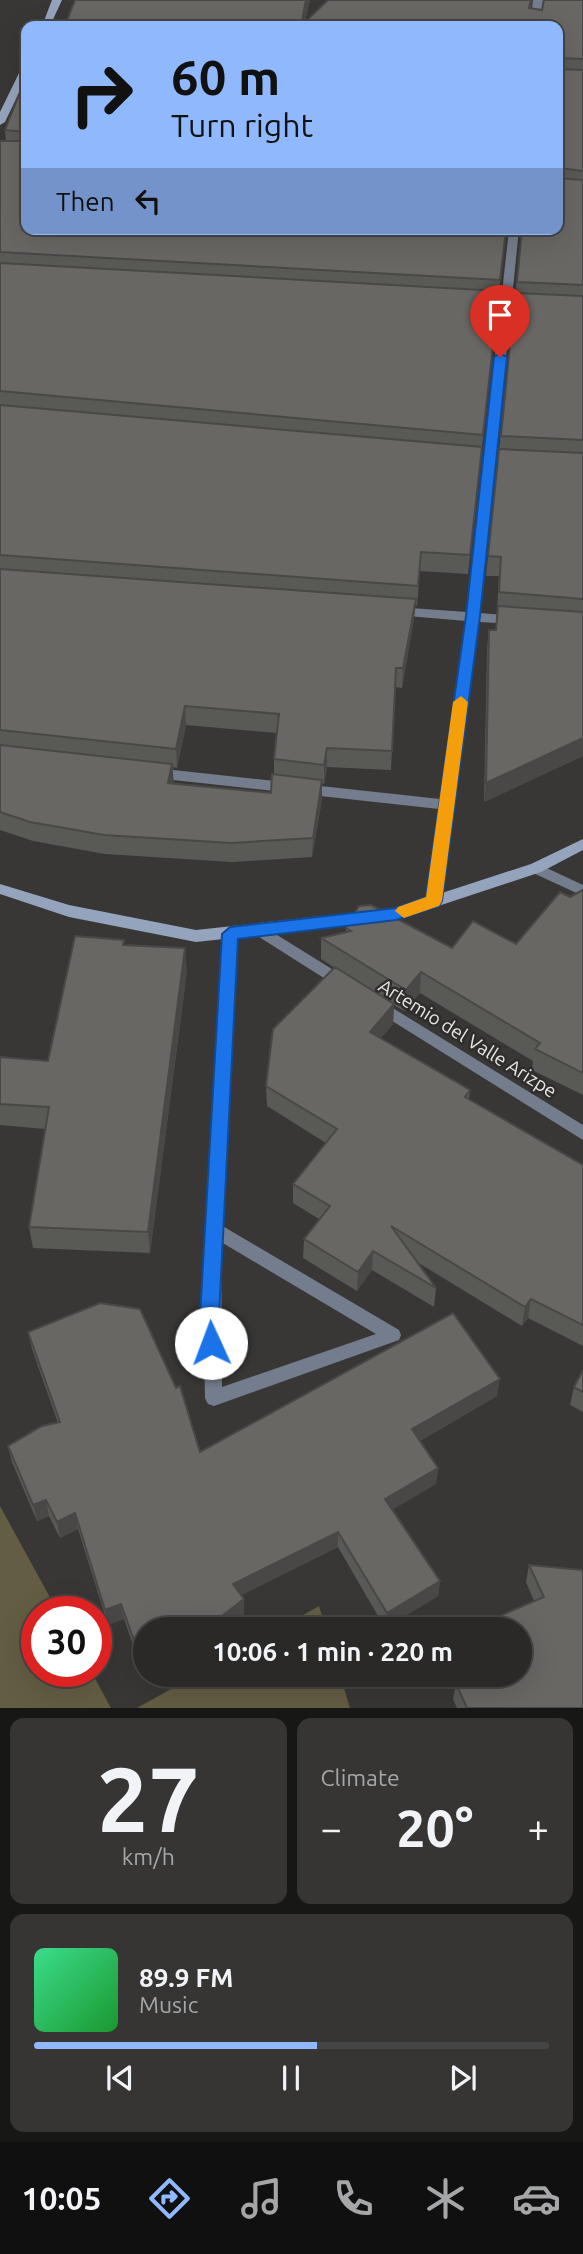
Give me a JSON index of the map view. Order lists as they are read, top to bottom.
{
  "streets": {
    "street": ["Artemio del Valle Arizpe"]
  },
  "page": {
    "turn": ["60 m", "Turn right"],
    "then": "Then",
    "limit": "30",
    "trip": "10:06 · 1 min · 220 m",
    "tile": [
      ["27", "km/h"],
      "Climate"
    ],
    "heat": ["−", "20°", "+"],
    "song": ["89.9 FM", "Music"],
    "tabs": "10:05"
  }
}
